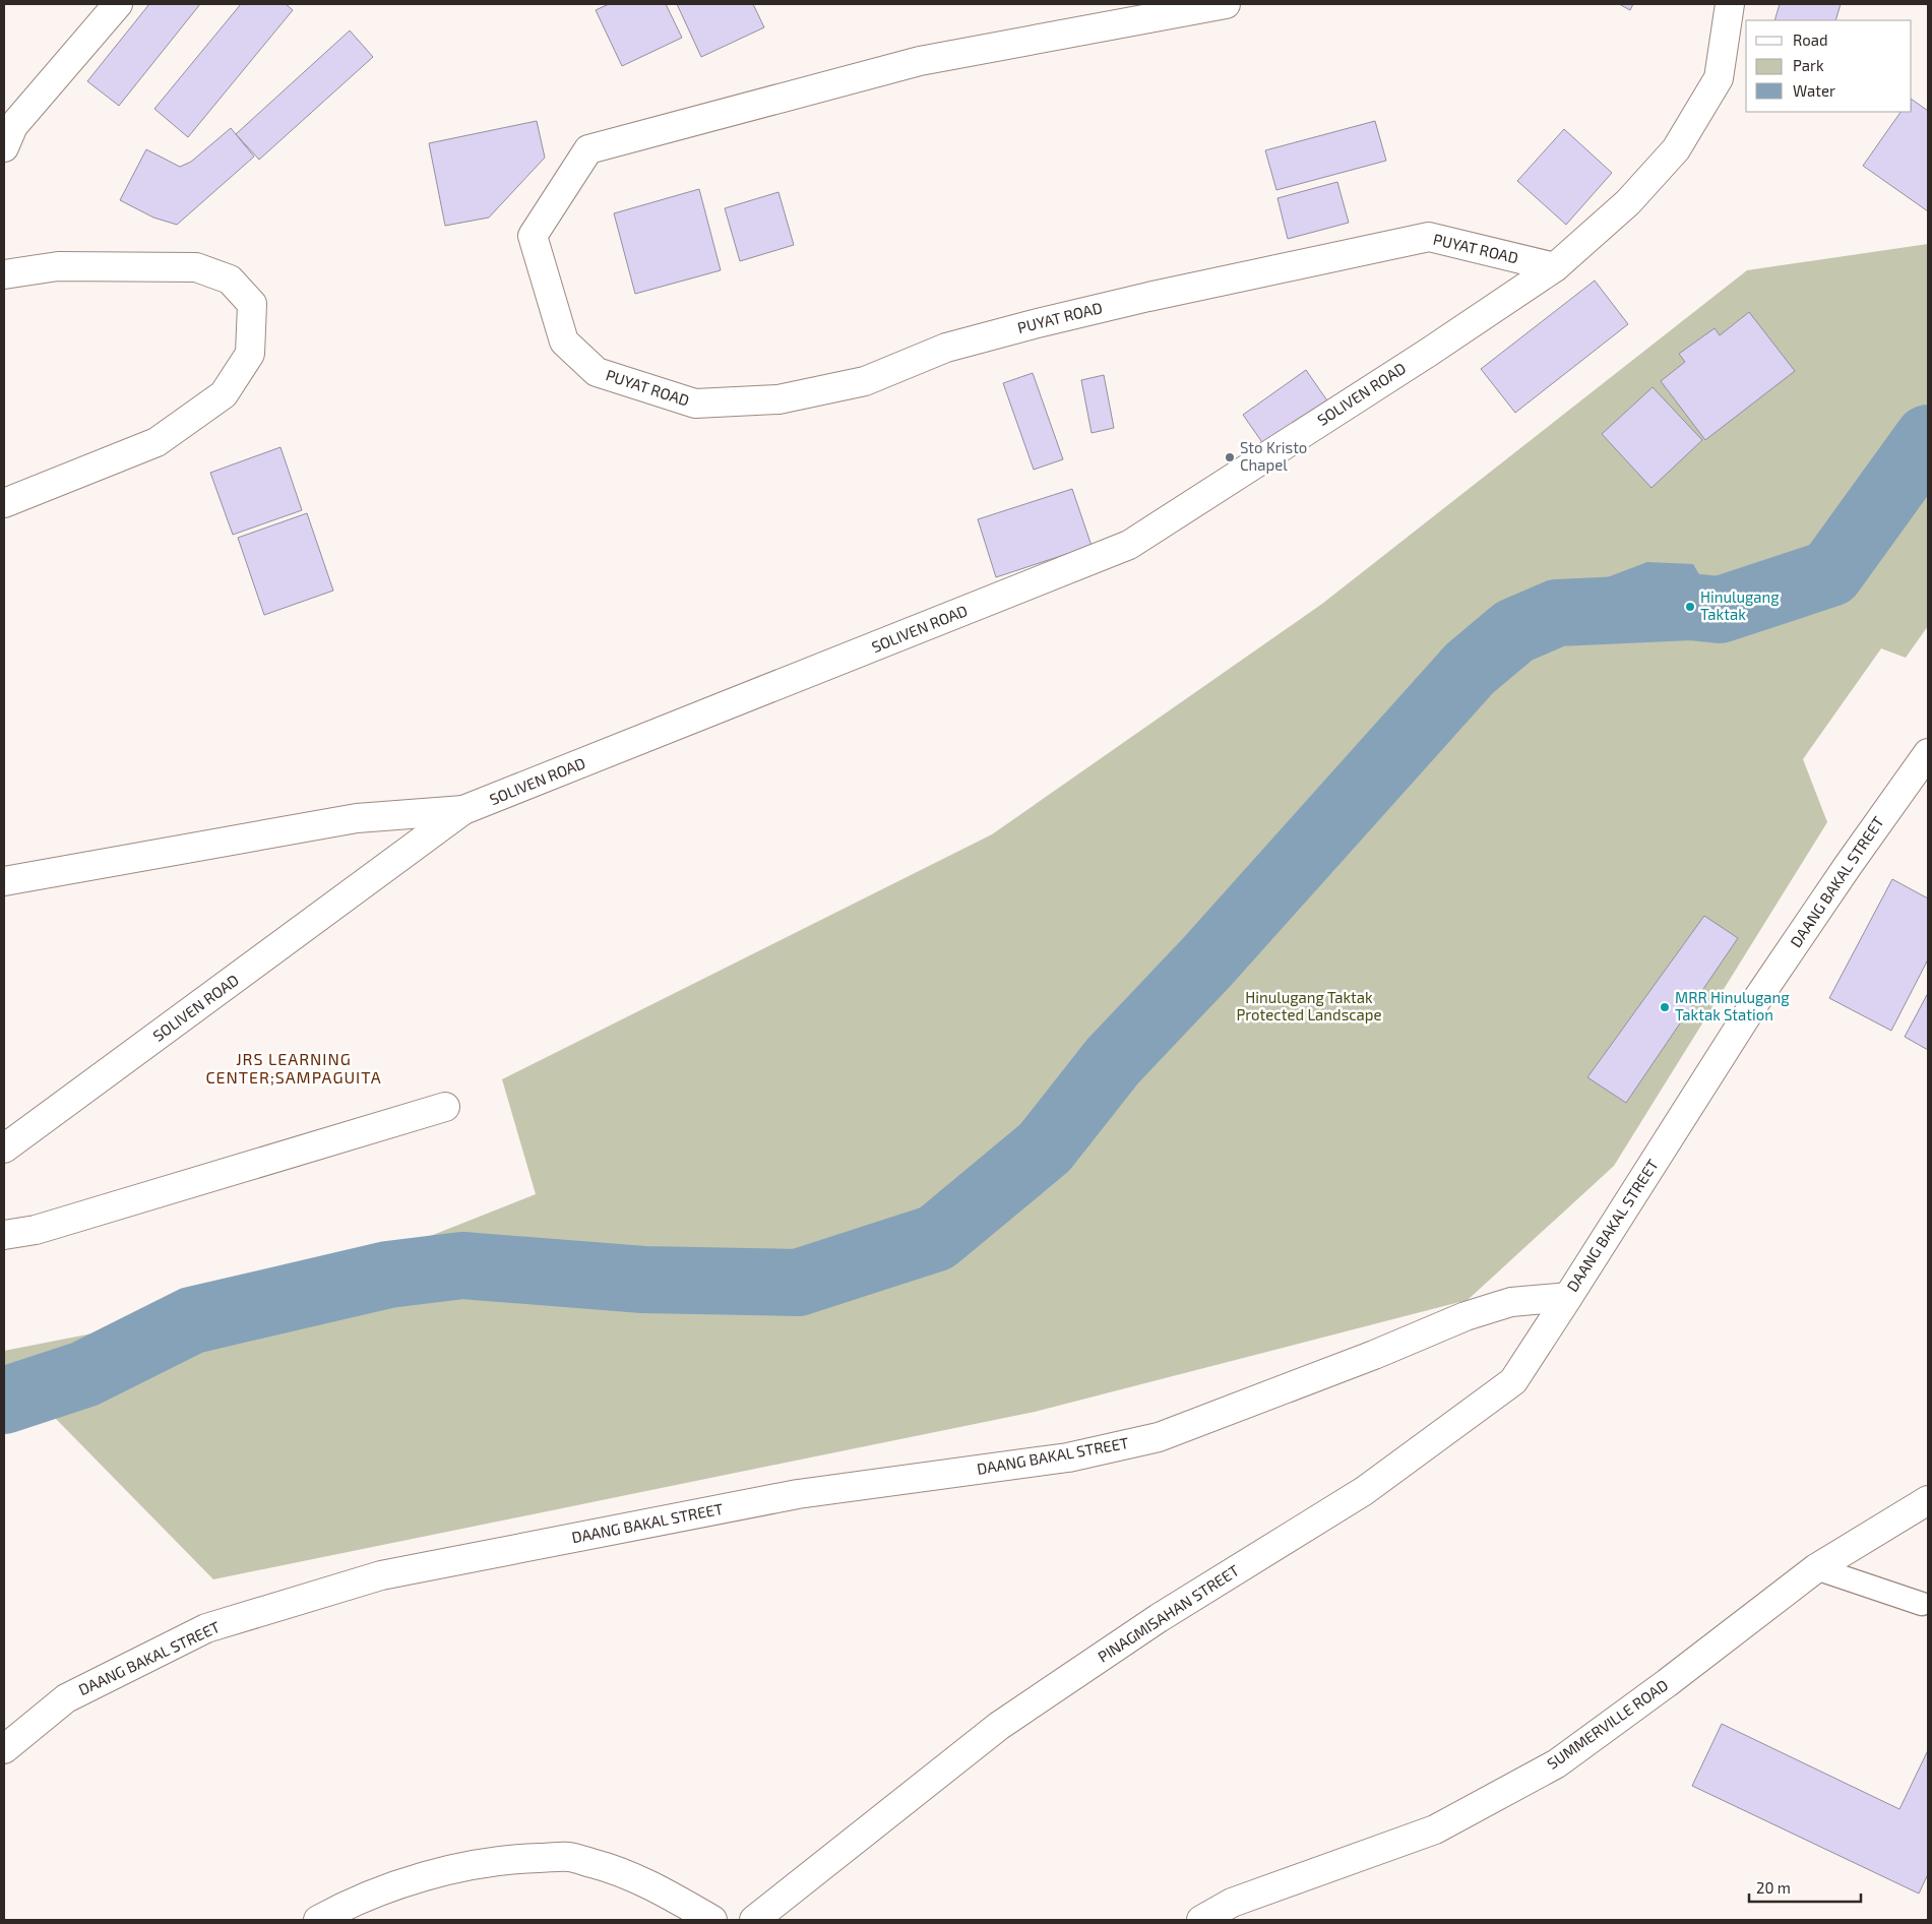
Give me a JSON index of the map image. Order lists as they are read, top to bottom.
{
  "streets": {
    "street": [
      "PUYAT ROAD",
      "SOLIVEN ROAD",
      "DAANG BAKAL STREET",
      "PINAGMISAHAN STREET",
      "SUMMERVILLE ROAD"
    ]
  },
  "crossings": [
    ["PUYAT ROAD", "SOLIVEN ROAD"],
    ["DAANG BAKAL STREET", "PINAGMISAHAN STREET"]
  ],
  "districts": ["JRS LEARNING CENTER;SAMPAGUITA"],
  "parks": ["Hinulugang Taktak Protected Landscape"],
  "places": ["Sto Kristo Chapel", "Hinulugang Taktak", "MRR Hinulugang Taktak Station"],
  "legend": ["Road", "Park", "Water"],
  "scale_bar": "20 m"
}
